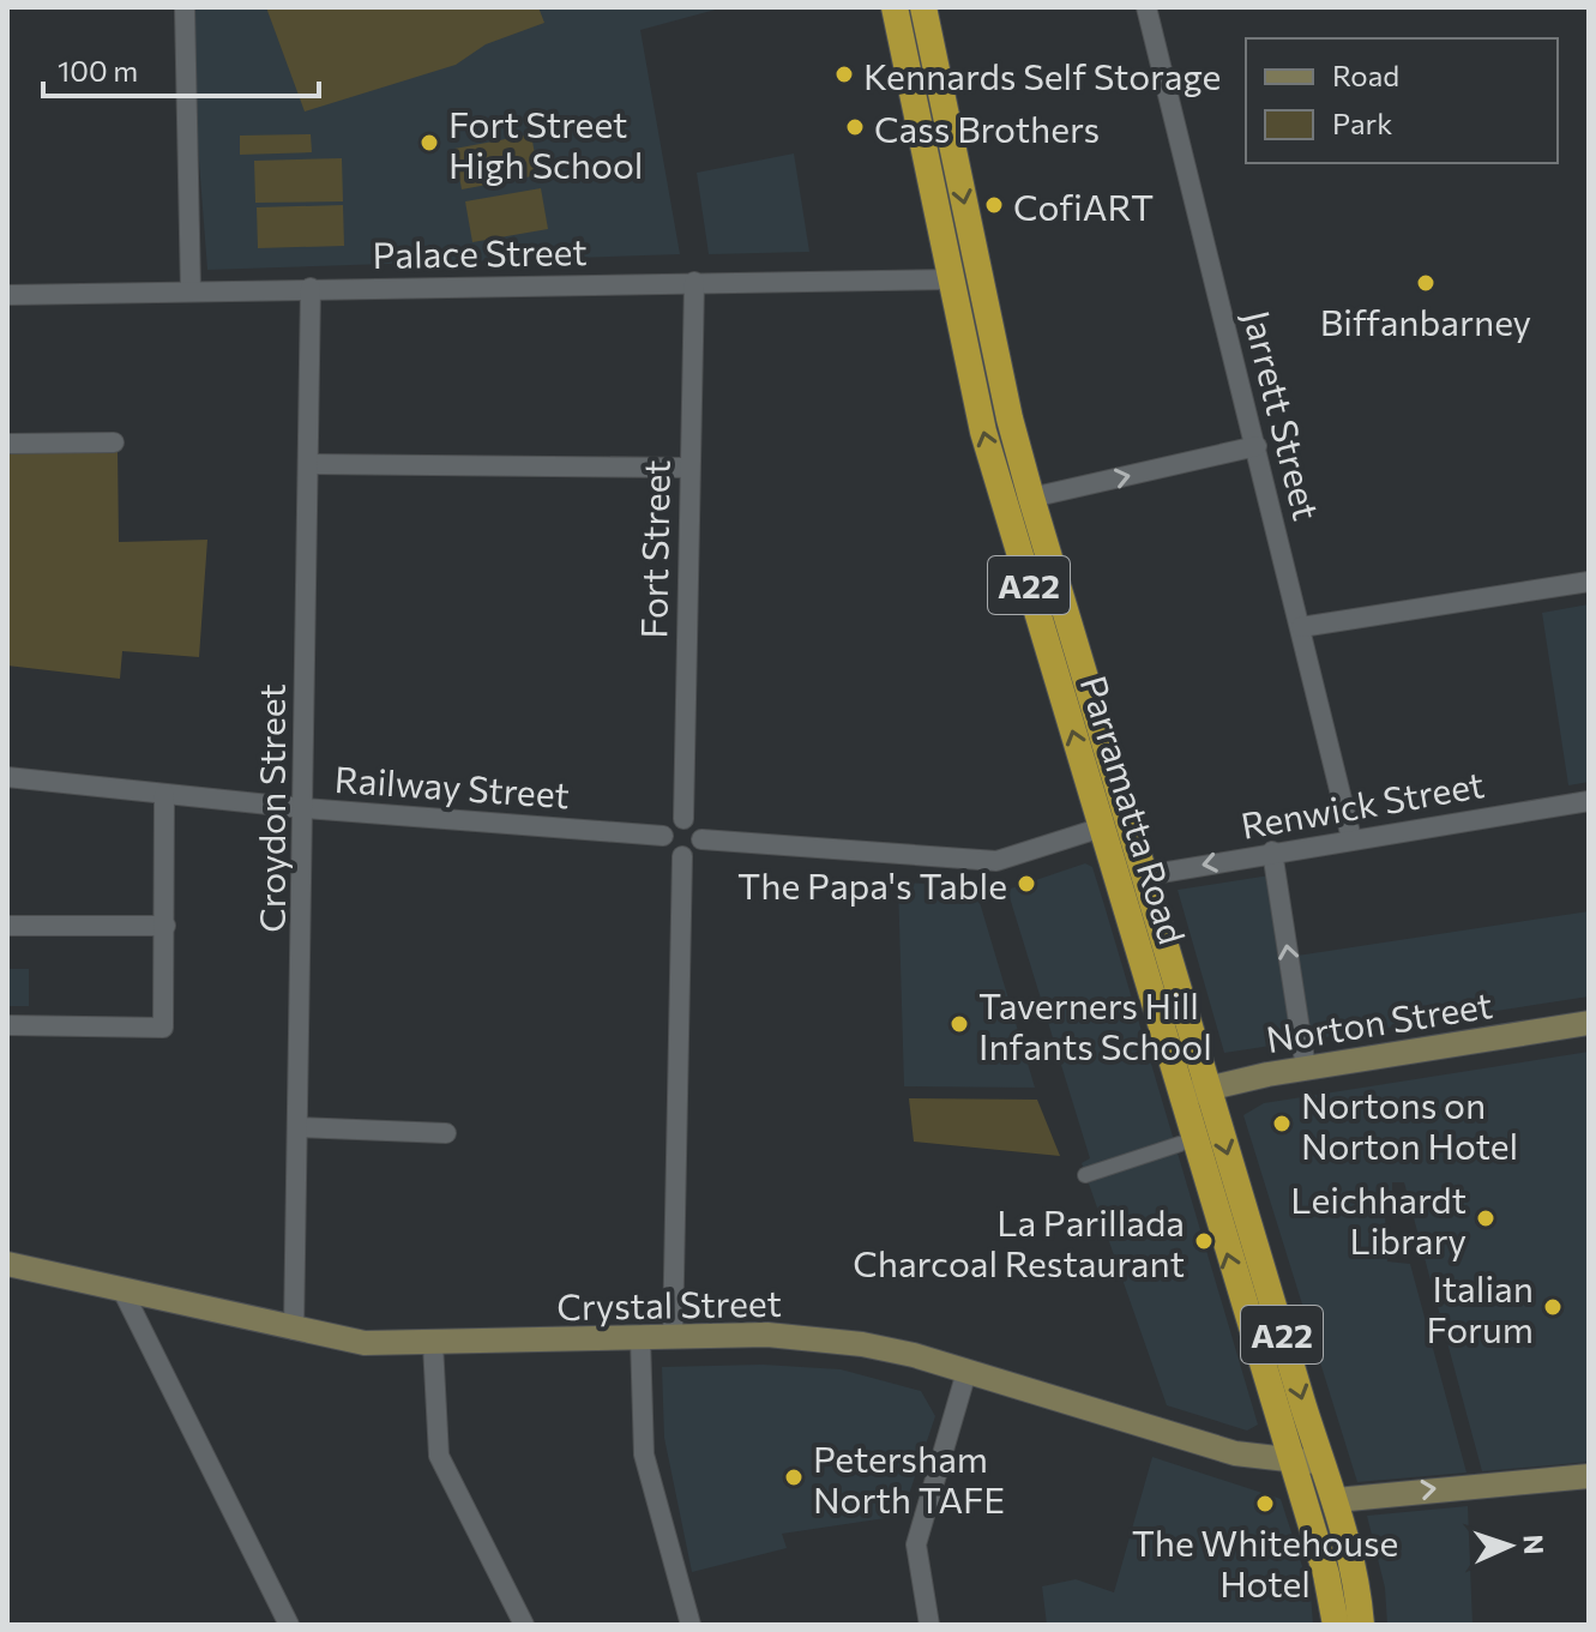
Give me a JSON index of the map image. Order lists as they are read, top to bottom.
{
  "streets": {
    "highway": ["A22", "Parramatta Road"],
    "main road": ["Norton Street", "Crystal Street"],
    "street": [
      "Palace Street",
      "Jarrett Street",
      "Fort Street",
      "Railway Street",
      "Renwick Street",
      "Croydon Street"
    ]
  },
  "crossings": [
    ["Palace Street", "Fort Street"],
    ["Palace Street", "Croydon Street"],
    ["Palace Street", "Parramatta Road"],
    ["Jarrett Street", "Renwick Street"],
    ["Fort Street", "Railway Street"],
    ["Railway Street", "Croydon Street"],
    ["Renwick Street", "Parramatta Road"],
    ["Croydon Street", "Crystal Street"],
    ["Parramatta Road", "Norton Street"],
    ["Parramatta Road", "Crystal Street"]
  ],
  "places": [
    "Kennards Self Storage",
    "Cass Brothers",
    "Fort Street High School",
    "CofiART",
    "Biffanbarney",
    "The Papa's Table",
    "Taverners Hill Infants School",
    "Nortons on Norton Hotel",
    "Leichhardt Library",
    "La Parillada Charcoal Restaurant",
    "Italian Forum",
    "Petersham North TAFE",
    "The Whitehouse Hotel"
  ],
  "legend": ["Road", "Park"],
  "scale_bar": "100 m",
  "north": "right"
}
